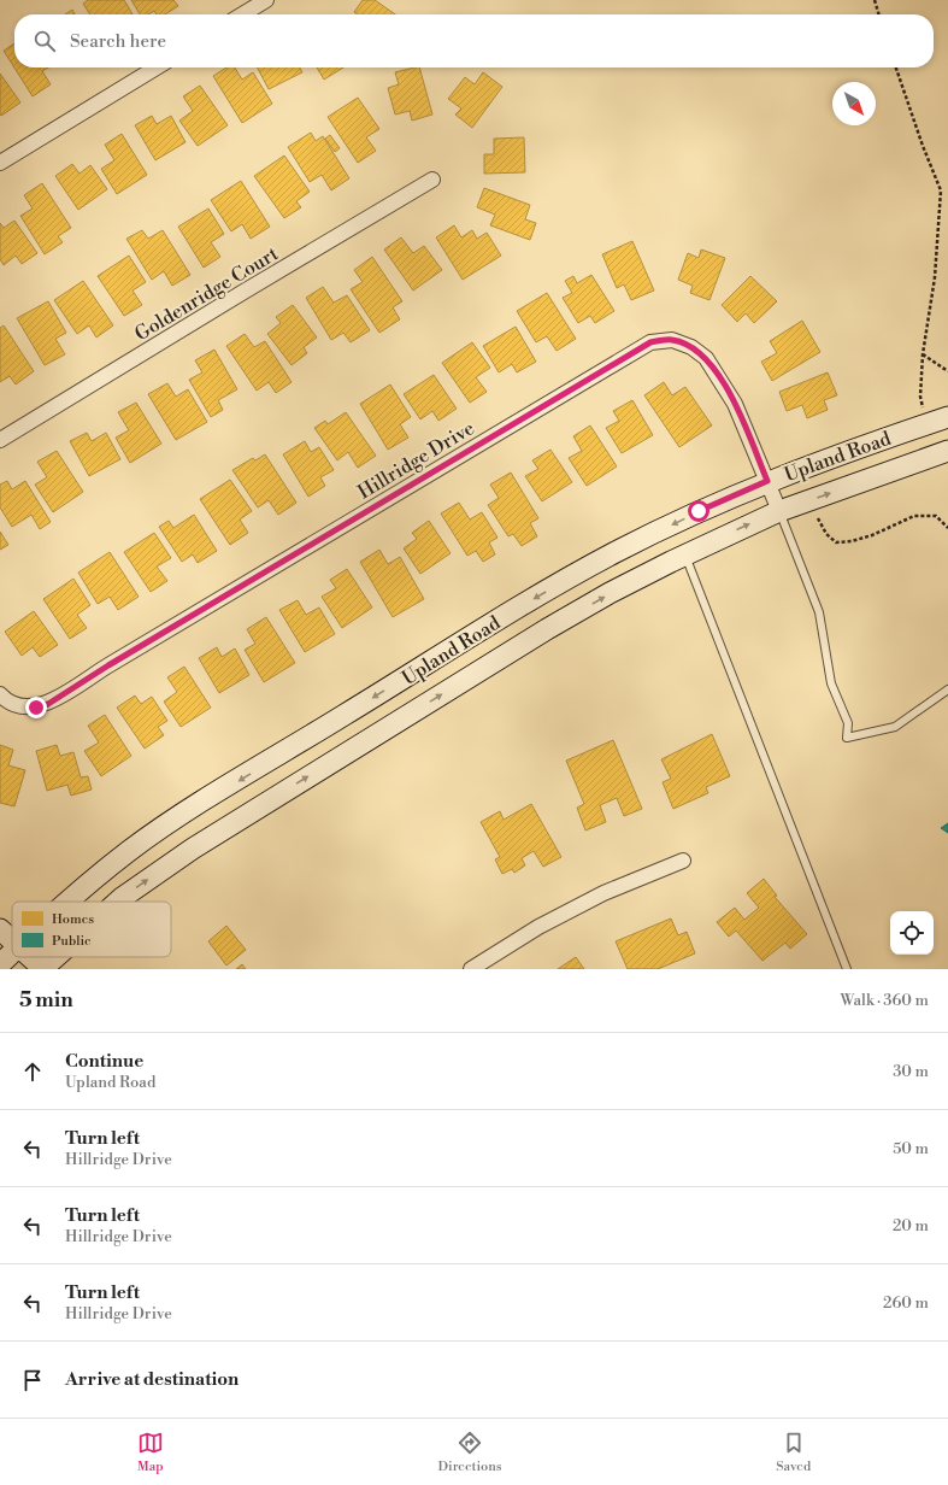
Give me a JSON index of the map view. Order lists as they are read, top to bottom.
{
  "streets": {
    "main road": ["Upland Road"],
    "street": ["Goldenridge Court", "Hillridge Drive"]
  },
  "crossings": [
    ["Upland Road", "Hillridge Drive"]
  ],
  "legend": ["Homes", "Public"],
  "north": "bottom right",
  "page": {
    "search": "Search here",
    "heading": ["5 min", "Walk · 360 m"],
    "list": [
      ["Continue", "Upland Road", "30 m"],
      ["Turn left", "Hillridge Drive", "50 m"],
      ["Turn left", "Hillridge Drive", "20 m"],
      ["Turn left", "Hillridge Drive", "260 m"],
      "Arrive at destination"
    ],
    "nav": ["Map", "Directions", "Saved"]
  }
}
